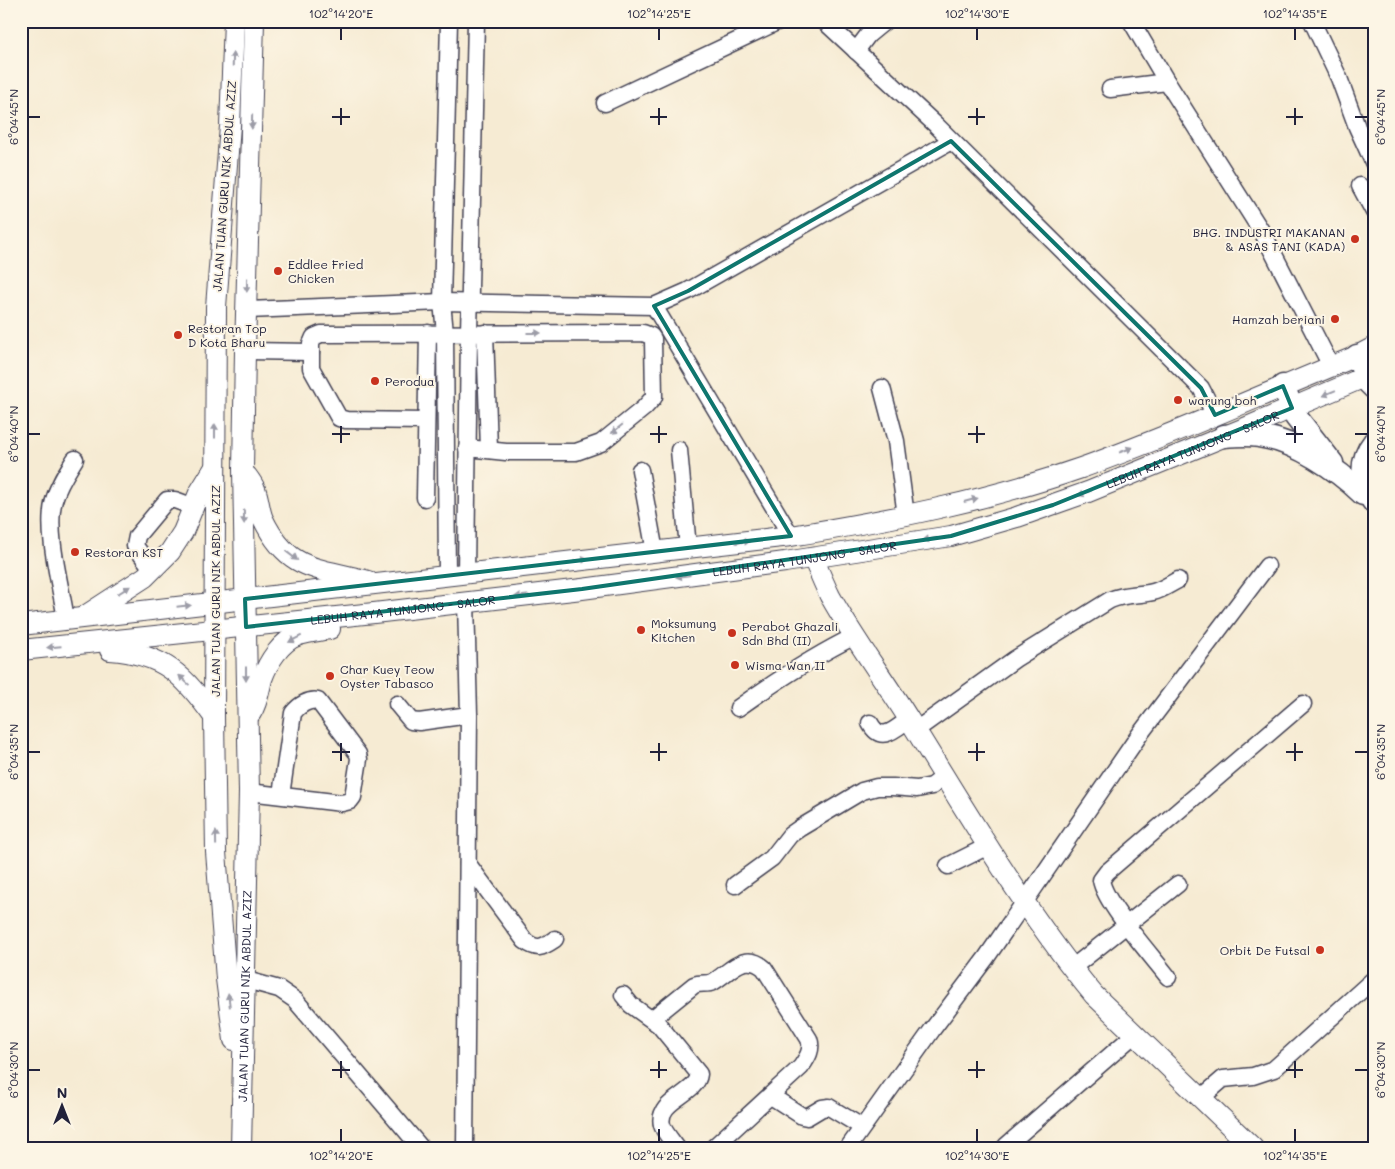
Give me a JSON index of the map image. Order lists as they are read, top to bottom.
{
  "streets": {
    "main road": ["JALAN TUAN GURU NIK ABDUL AZIZ", "LEBUH RAYA TUNJONG - SALOR"]
  },
  "crossings": [
    ["JALAN TUAN GURU NIK ABDUL AZIZ", "LEBUH RAYA TUNJONG - SALOR"]
  ],
  "places": [
    "BHG. INDUSTRI MAKANAN & ASAS TANI (KADA)",
    "Eddlee Fried Chicken",
    "Hamzah beriani",
    "Restoran Top D Kota Bharu",
    "Perodua",
    "warung boh",
    "Restoran KST",
    "Moksumung Kitchen",
    "Perabot Ghazali Sdn Bhd (II)",
    "Wisma Wan II",
    "Char Kuey Teow Oyster Tabasco",
    "Orbit De Futsal"
  ],
  "north": "top",
  "coordinates": [
    "102°14'20\"E",
    "102°14'25\"E",
    "102°14'30\"E",
    "102°14'35\"E",
    "6°04'45\"N",
    "6°04'40\"N",
    "6°04'35\"N",
    "6°04'30\"N"
  ]
}
